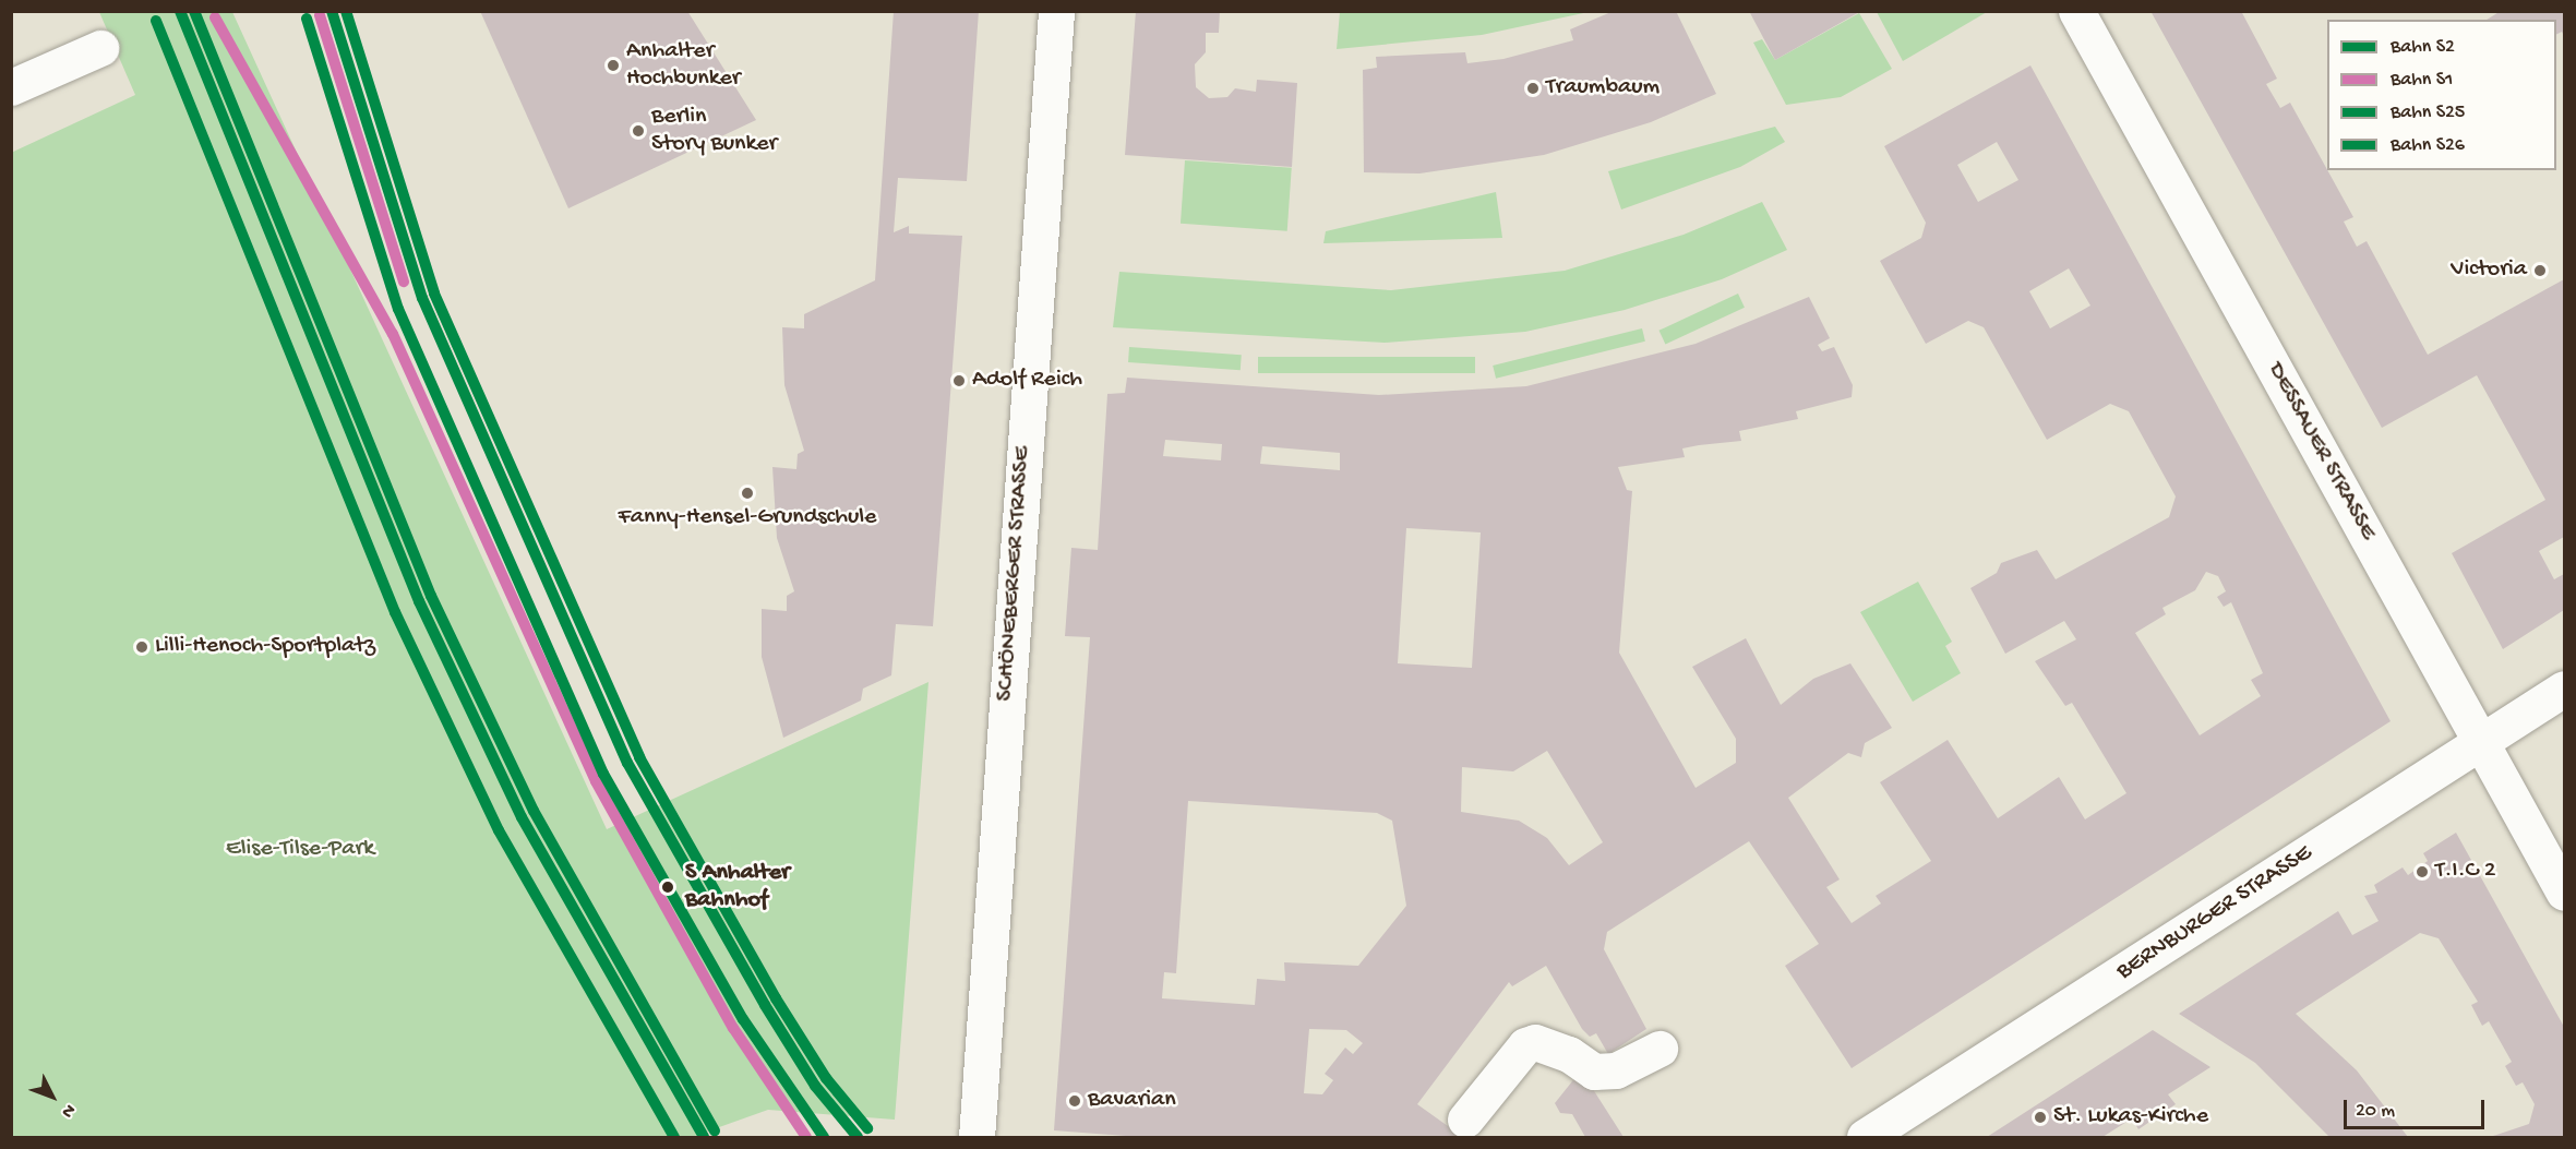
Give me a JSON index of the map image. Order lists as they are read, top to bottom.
{
  "streets": {
    "street": ["DESSAUER STRASSE", "SCHÖNEBERGER STRASSE", "BERNBURGER STRASSE"]
  },
  "crossings": [
    ["DESSAUER STRASSE", "BERNBURGER STRASSE"]
  ],
  "parks": ["Elise-Tilse-Park"],
  "places": [
    "Anhalter Hochbunker",
    "Traumbaum",
    "Berlin Story Bunker",
    "Victoria",
    "Adolf Reich",
    "Fanny-Hensel-Grundschule",
    "Lilli-Henoch-Sportplatz",
    "T.I.C 2",
    "S Anhalter Bahnhof",
    "Bavarian",
    "St. Lukas-Kirche"
  ],
  "lines": [
    "rail line S2",
    "rail line S25",
    "rail line S1",
    "rail line S26"
  ],
  "legend": [
    "Bahn S2",
    "Bahn S1",
    "Bahn S25",
    "Bahn S26"
  ],
  "scale_bar": "20 m",
  "north": "bottom right"
}
